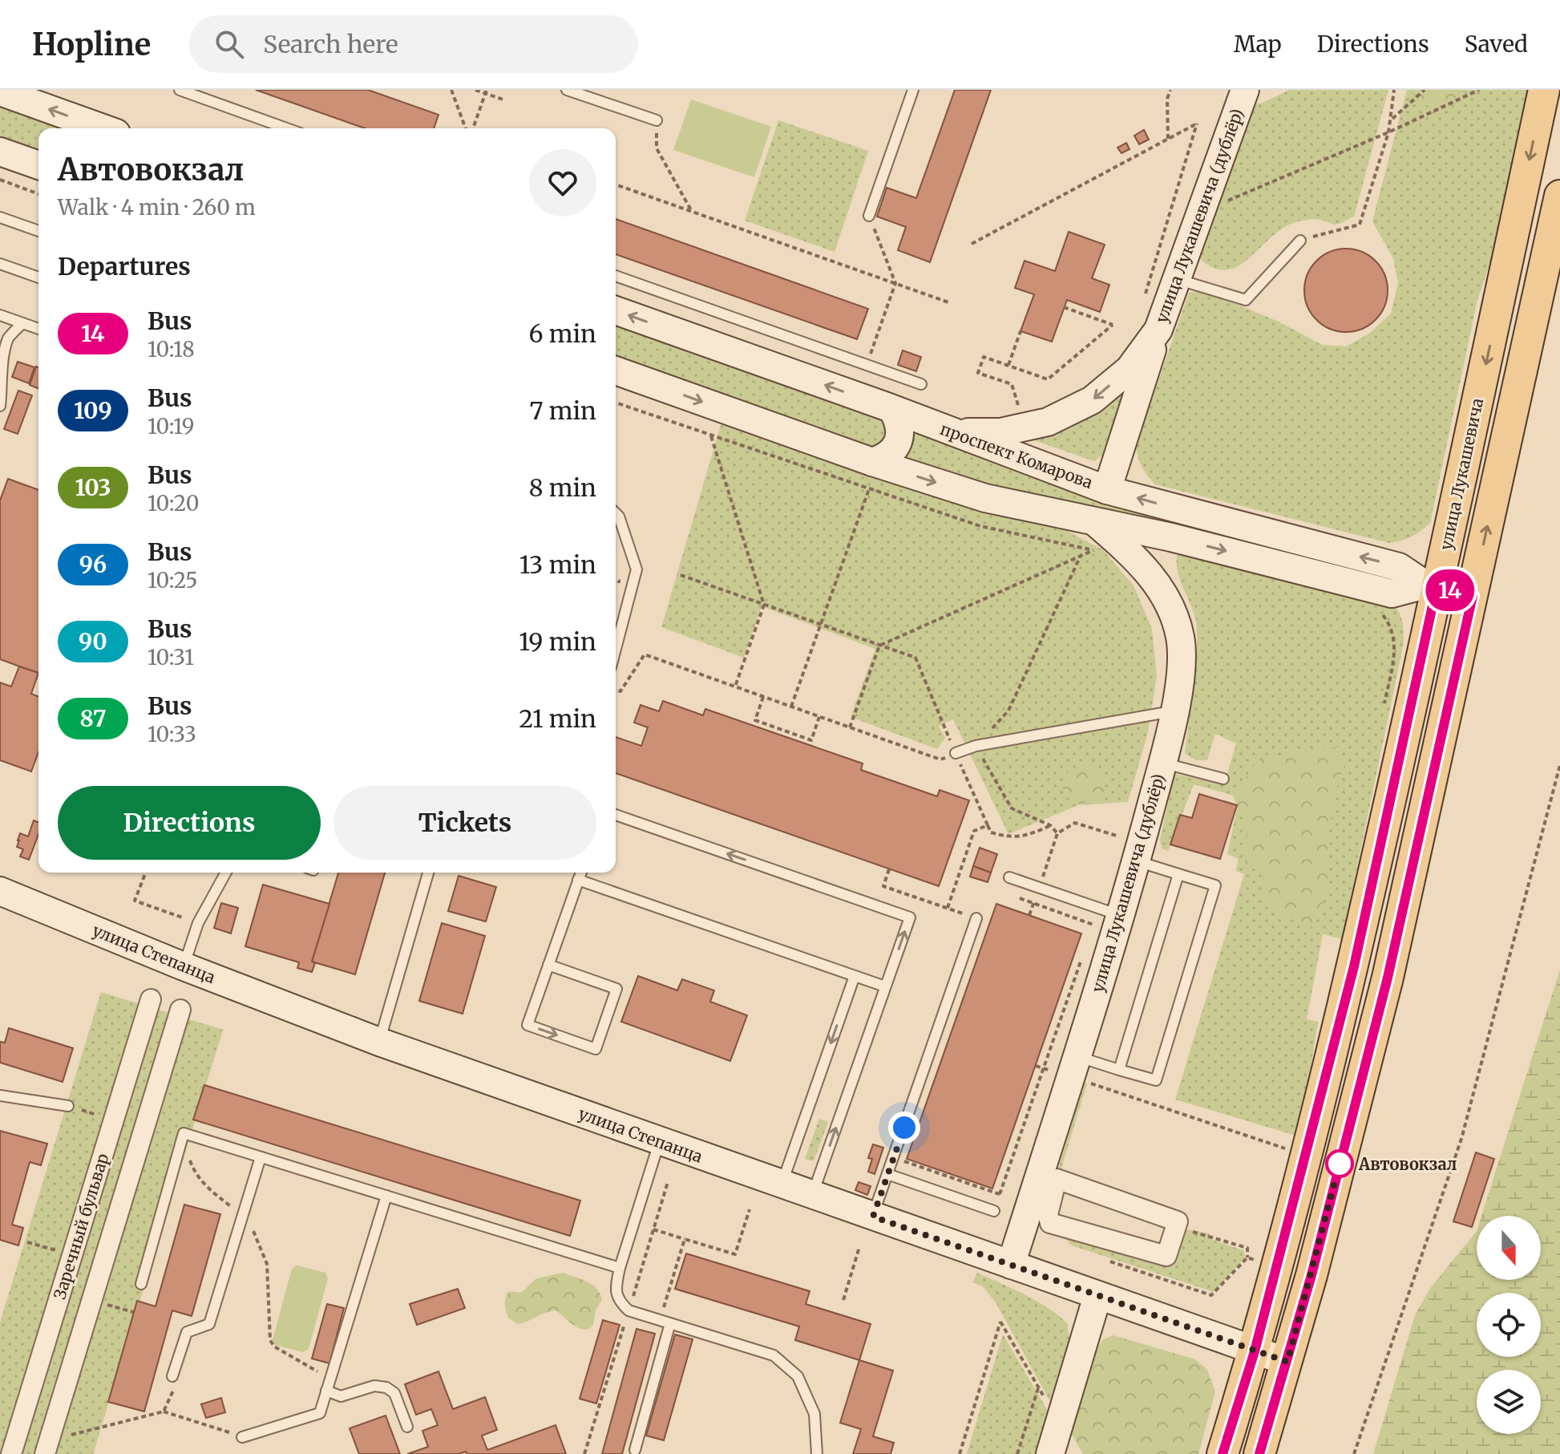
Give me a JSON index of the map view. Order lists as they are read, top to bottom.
{
  "streets": {
    "main road": [
      "улица Лукашевича (дублёр)",
      "проспект Комарова",
      "улица Лукашевича",
      "улица Степанца"
    ],
    "street": ["Заречный бульвар"]
  },
  "crossings": [
    ["улица Лукашевича (дублёр)", "проспект Комарова"],
    ["улица Лукашевича (дублёр)", "улица Степанца"],
    ["проспект Комарова", "улица Лукашевича"],
    ["улица Лукашевича", "улица Степанца"]
  ],
  "places": ["Автовокзал"],
  "lines": ["bus line 14"],
  "north": "bottom",
  "page": {
    "header": "Hopline",
    "search": "Search here",
    "nav": ["Map", "Directions", "Saved"],
    "on_map": "14",
    "heading": [
      ["Автовокзал", "Walk · 4 min · 260 m"],
      "Departures"
    ],
    "list": [
      {
        "mark": "14",
        "name": "Bus",
        "note": "10:18",
        "value": "6 min"
      },
      {
        "mark": "109",
        "name": "Bus",
        "note": "10:19",
        "value": "7 min"
      },
      {
        "mark": "103",
        "name": "Bus",
        "note": "10:20",
        "value": "8 min"
      },
      {
        "mark": "96",
        "name": "Bus",
        "note": "10:25",
        "value": "13 min"
      },
      {
        "mark": "90",
        "name": "Bus",
        "note": "10:31",
        "value": "19 min"
      },
      {
        "mark": "87",
        "name": "Bus",
        "note": "10:33",
        "value": "21 min"
      }
    ],
    "buttons": ["Directions", "Tickets"]
  }
}
